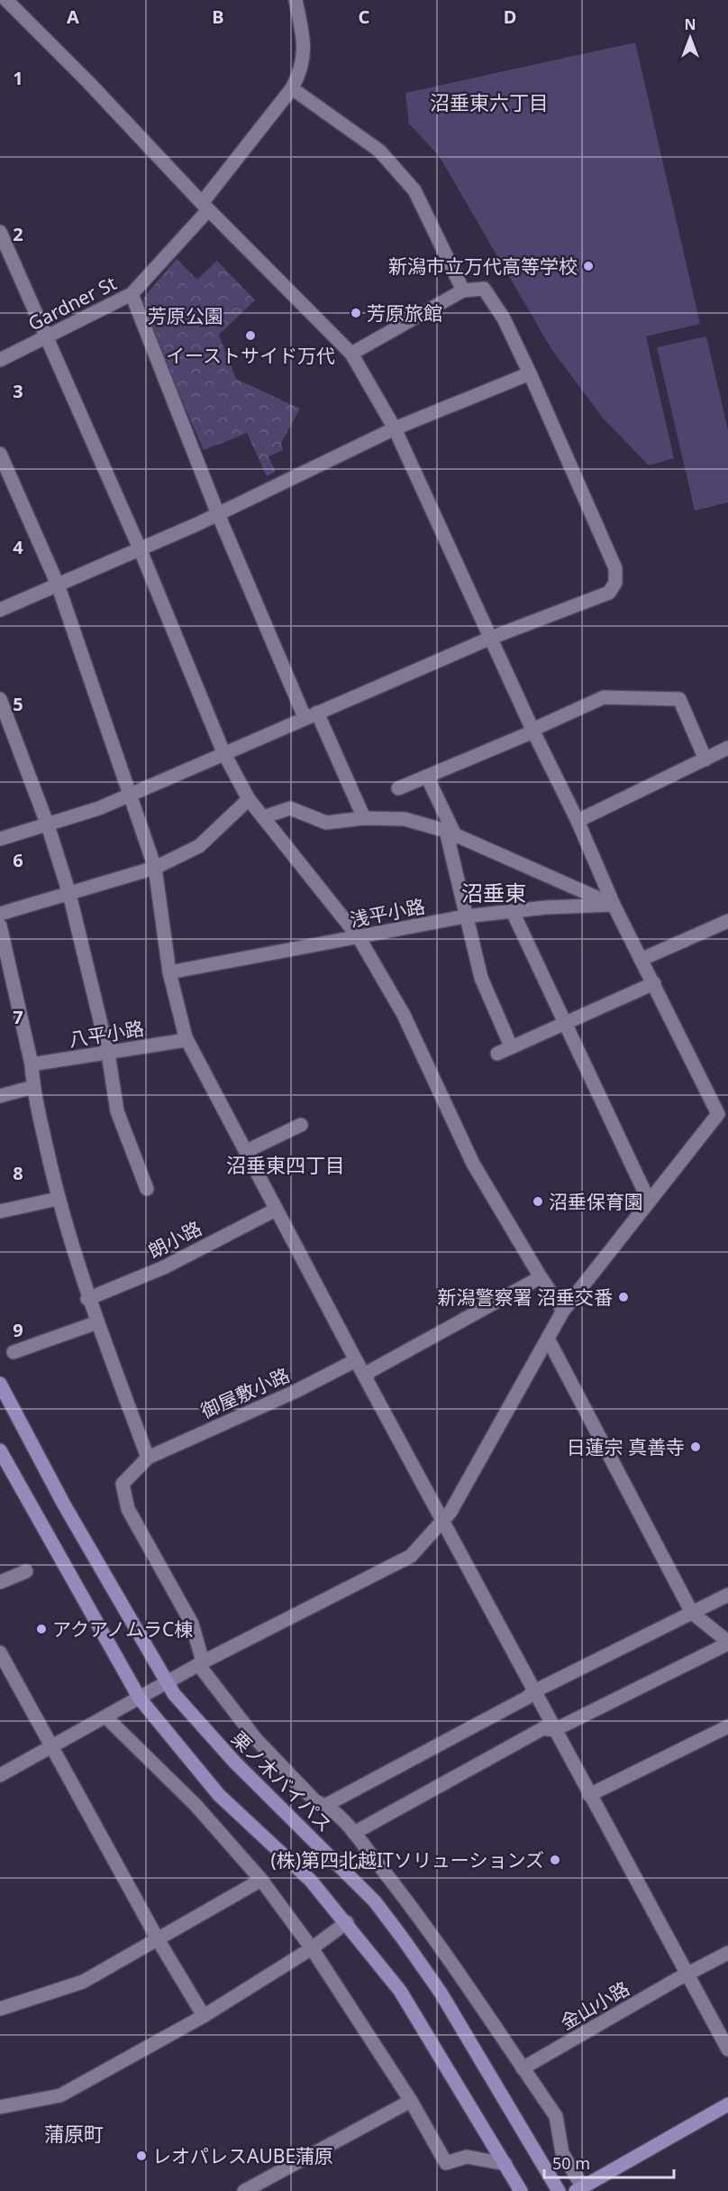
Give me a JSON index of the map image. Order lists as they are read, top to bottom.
{
  "streets": {
    "main road": ["栗ノ木バイパス"],
    "street": [
      "Gardner St",
      "浅平小路",
      "八平小路",
      "朗小路",
      "御屋敷小路",
      "金山小路"
    ]
  },
  "districts": [
    "沼垂東六丁目",
    "沼垂東",
    "沼垂東四丁目",
    "蒲原町"
  ],
  "parks": ["芳原公園"],
  "places": [
    "新潟市立万代高等学校",
    "芳原旅館",
    "イーストサイド万代",
    "沼垂保育園",
    "新潟警察署 沼垂交番",
    "日蓮宗 真善寺",
    "アクアノムラC棟",
    "(株)第四北越ITソリューションズ",
    "レオパレスAUBE蒲原"
  ],
  "scale_bar": "50 m",
  "north": "top",
  "grid": {
    "columns": [
      "A",
      "B",
      "C",
      "D"
    ],
    "rows": [
      "1",
      "2",
      "3",
      "4",
      "5",
      "6",
      "7",
      "8",
      "9"
    ]
  }
}
